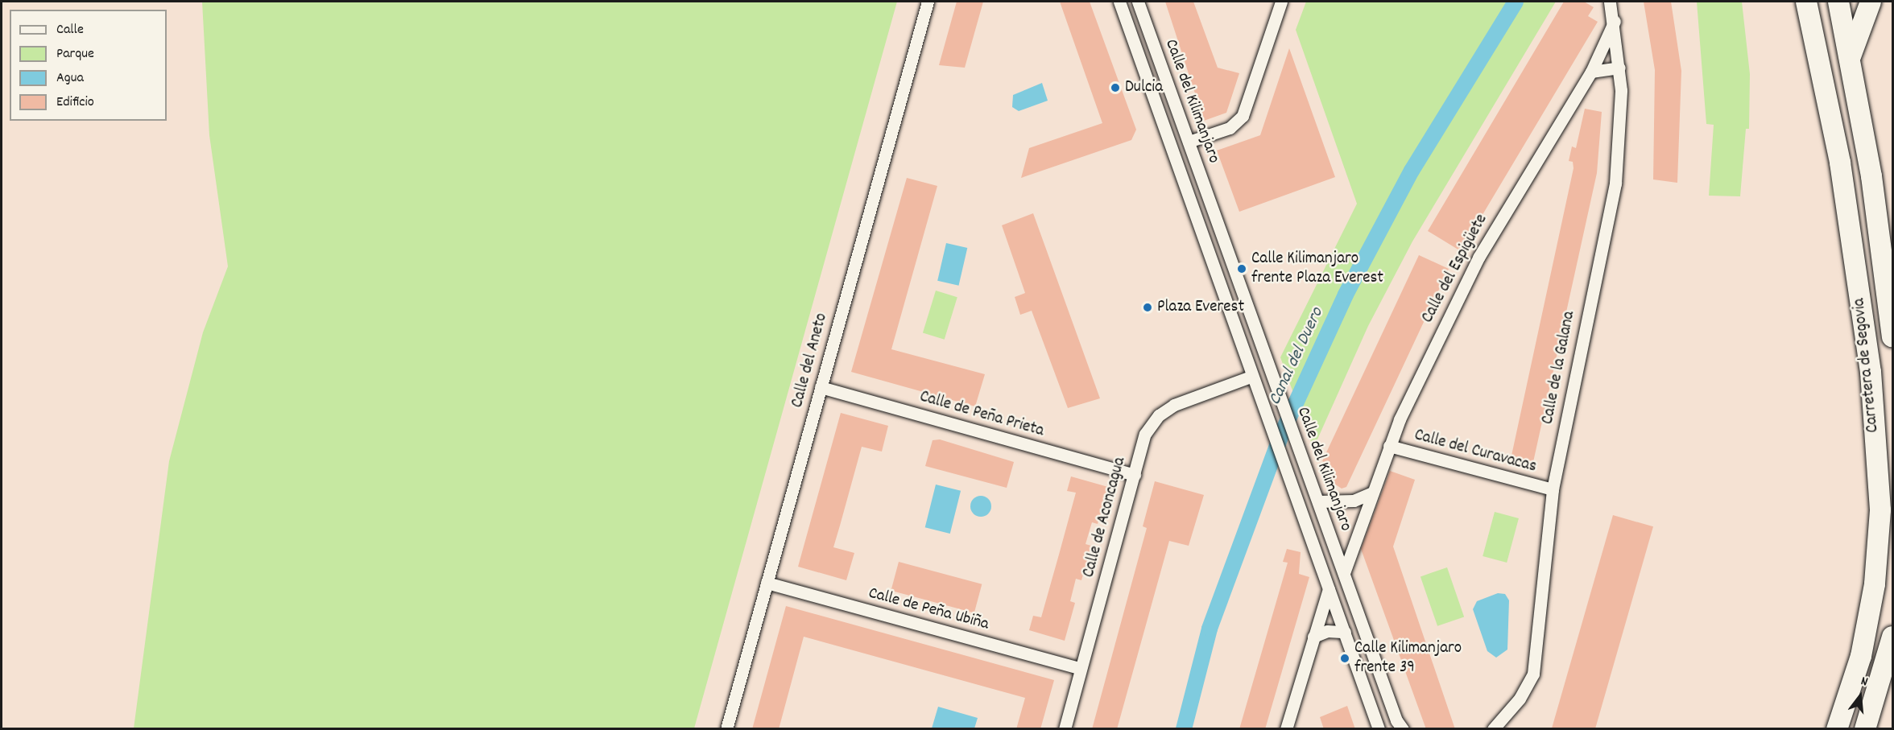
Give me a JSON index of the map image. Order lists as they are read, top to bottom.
{
  "streets": {
    "highway": ["Carretera de Segovia"],
    "street": [
      "Calle del Kilimanjaro",
      "Calle del Espigüete",
      "Calle del Aneto",
      "Calle de la Galana",
      "Calle de Peña Prieta",
      "Calle del Curavacas",
      "Calle de Aconcagua",
      "Calle de Peña Ubiña"
    ]
  },
  "crossings": [
    ["Calle del Kilimanjaro", "Calle del Espigüete"],
    ["Calle del Kilimanjaro", "Calle de Aconcagua"],
    ["Calle del Espigüete", "Calle de la Galana"],
    ["Calle del Espigüete", "Calle del Curavacas"],
    ["Calle del Aneto", "Calle de Peña Prieta"],
    ["Calle del Aneto", "Calle de Peña Ubiña"],
    ["Calle de la Galana", "Calle del Curavacas"],
    ["Calle de Peña Prieta", "Calle de Aconcagua"],
    ["Calle de Aconcagua", "Calle de Peña Ubiña"]
  ],
  "water": ["Canal del Duero"],
  "places": [
    "Dulcia",
    "Calle Kilimanjaro frente Plaza Everest",
    "Plaza Everest",
    "Calle Kilimanjaro frente 39"
  ],
  "legend": [
    "Calle",
    "Parque",
    "Agua",
    "Edificio"
  ],
  "north": "top"
}
